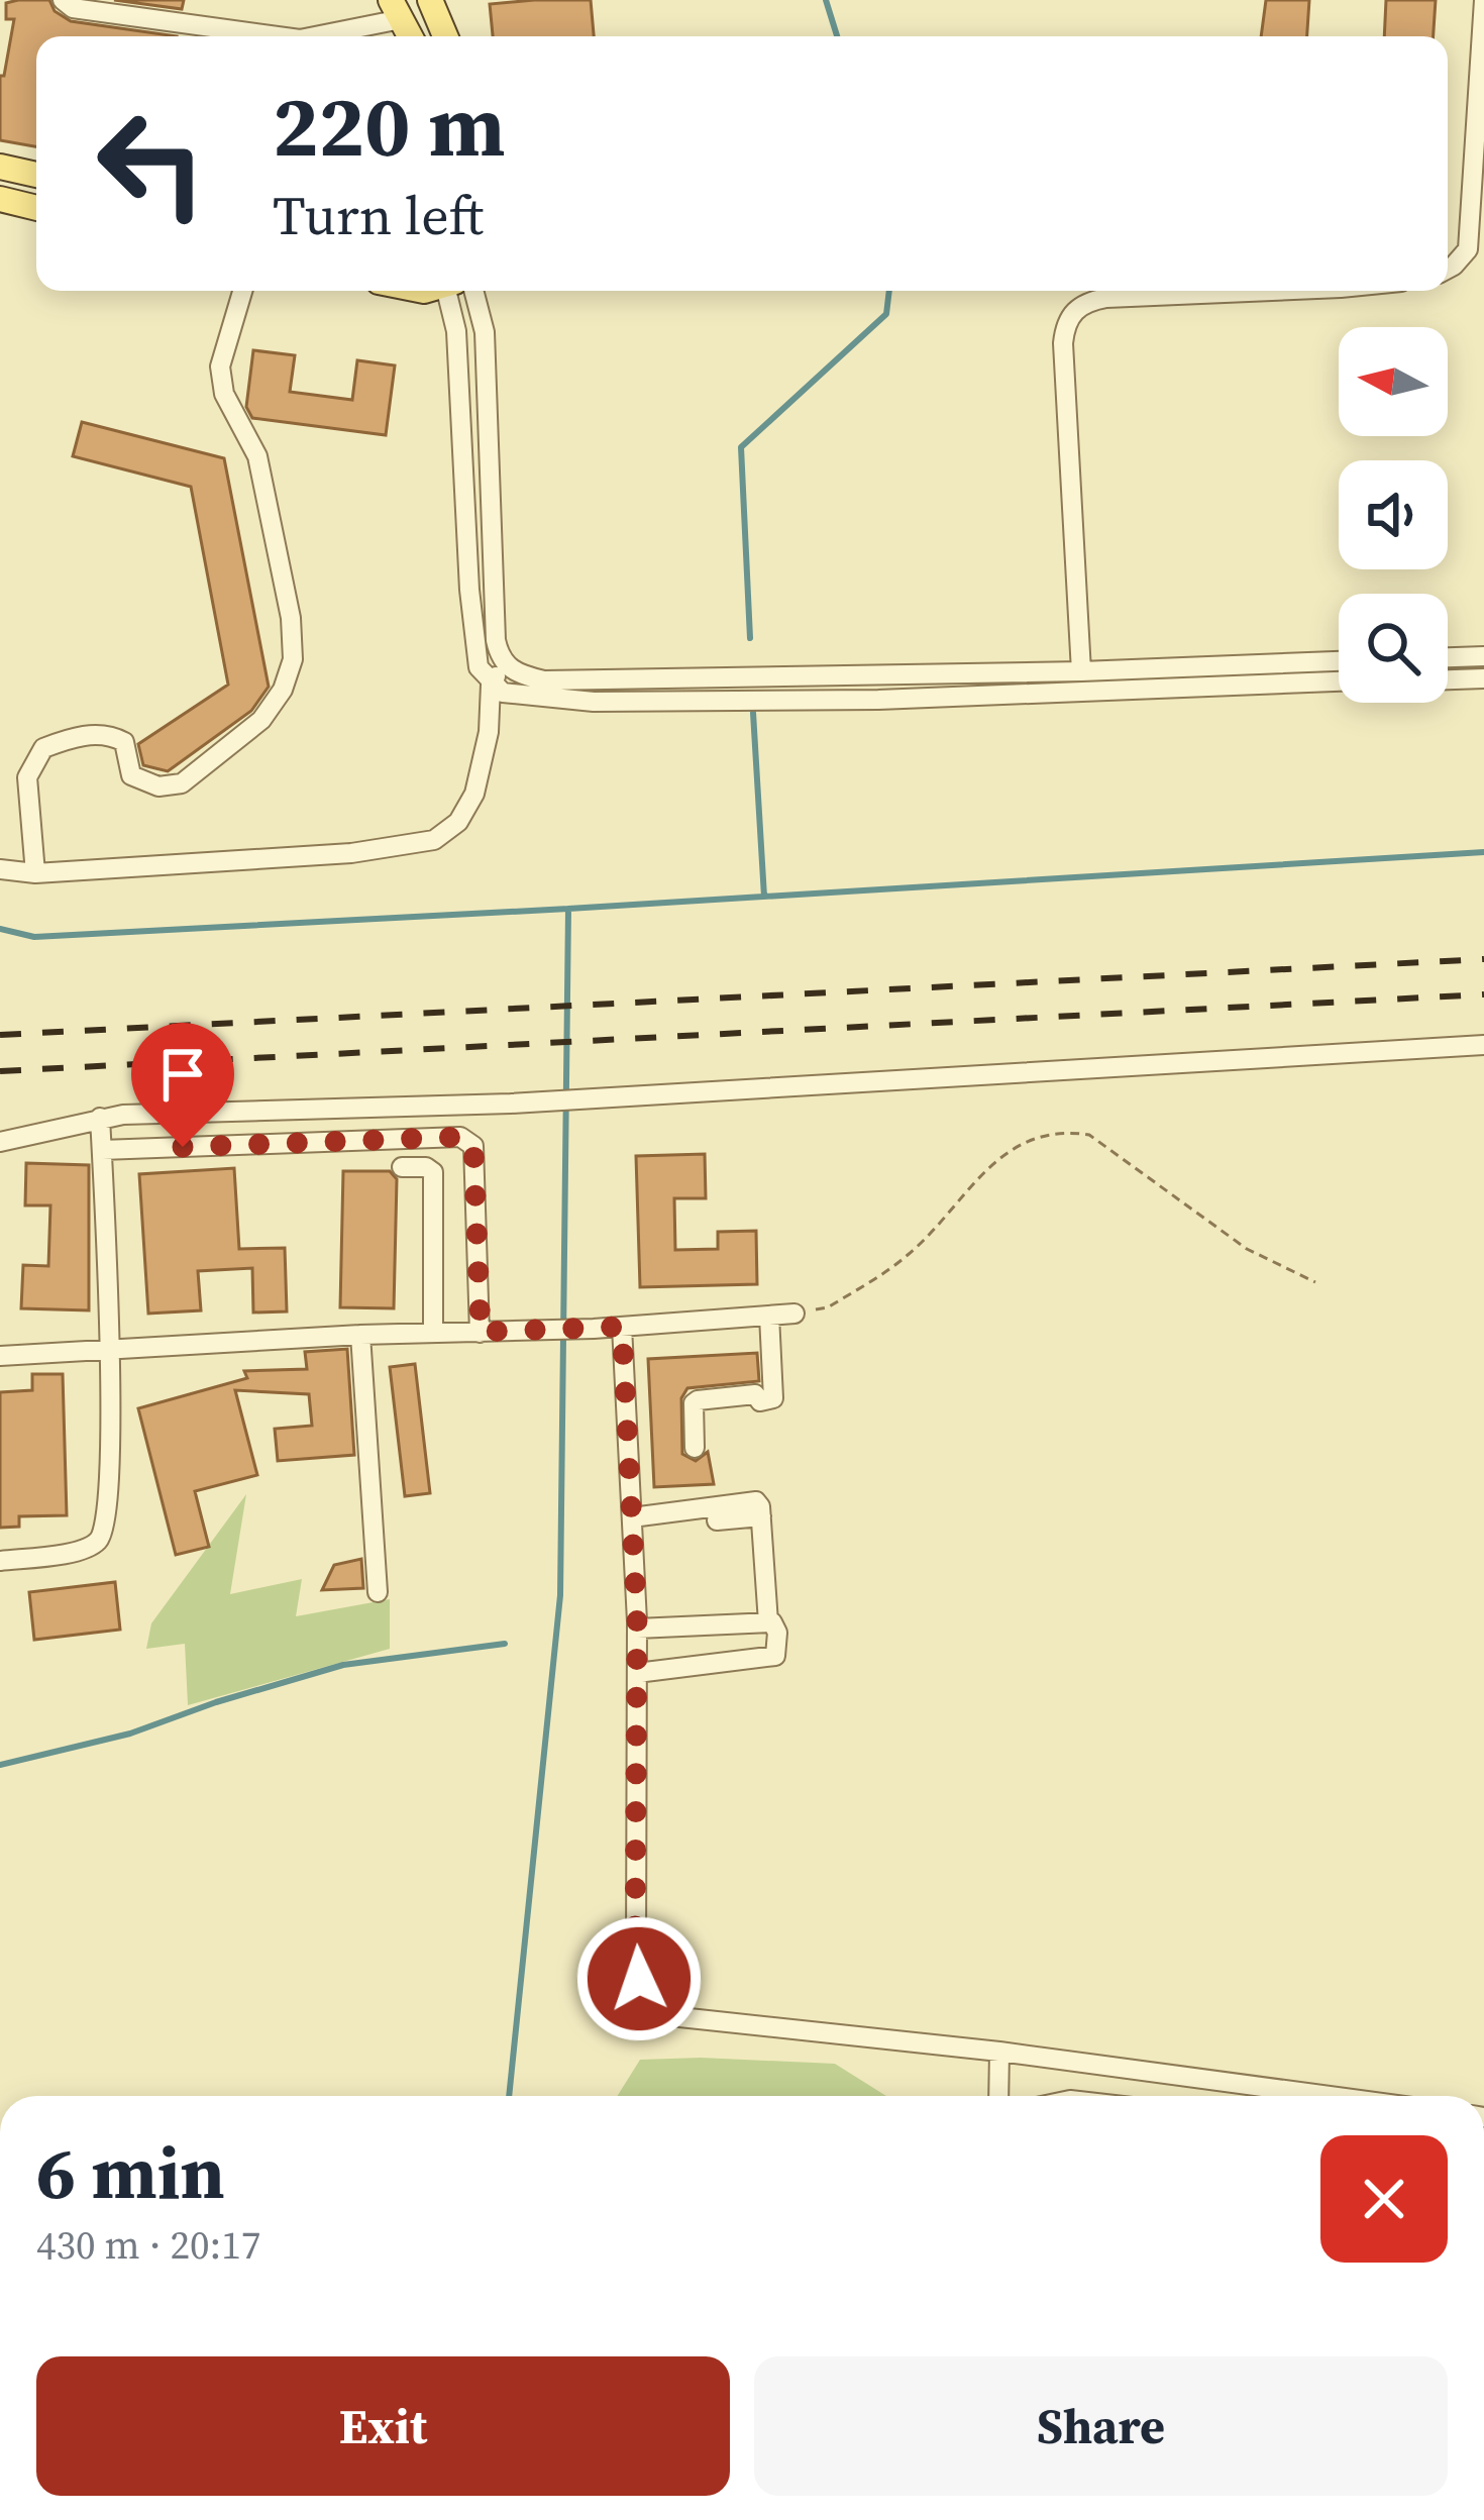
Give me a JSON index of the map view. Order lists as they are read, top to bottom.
{
  "north": "left",
  "page": {
    "turn": ["220 m", "Turn left"],
    "heading": ["6 min", "430 m · 20:17"],
    "buttons": ["Exit", "Share"]
  }
}
